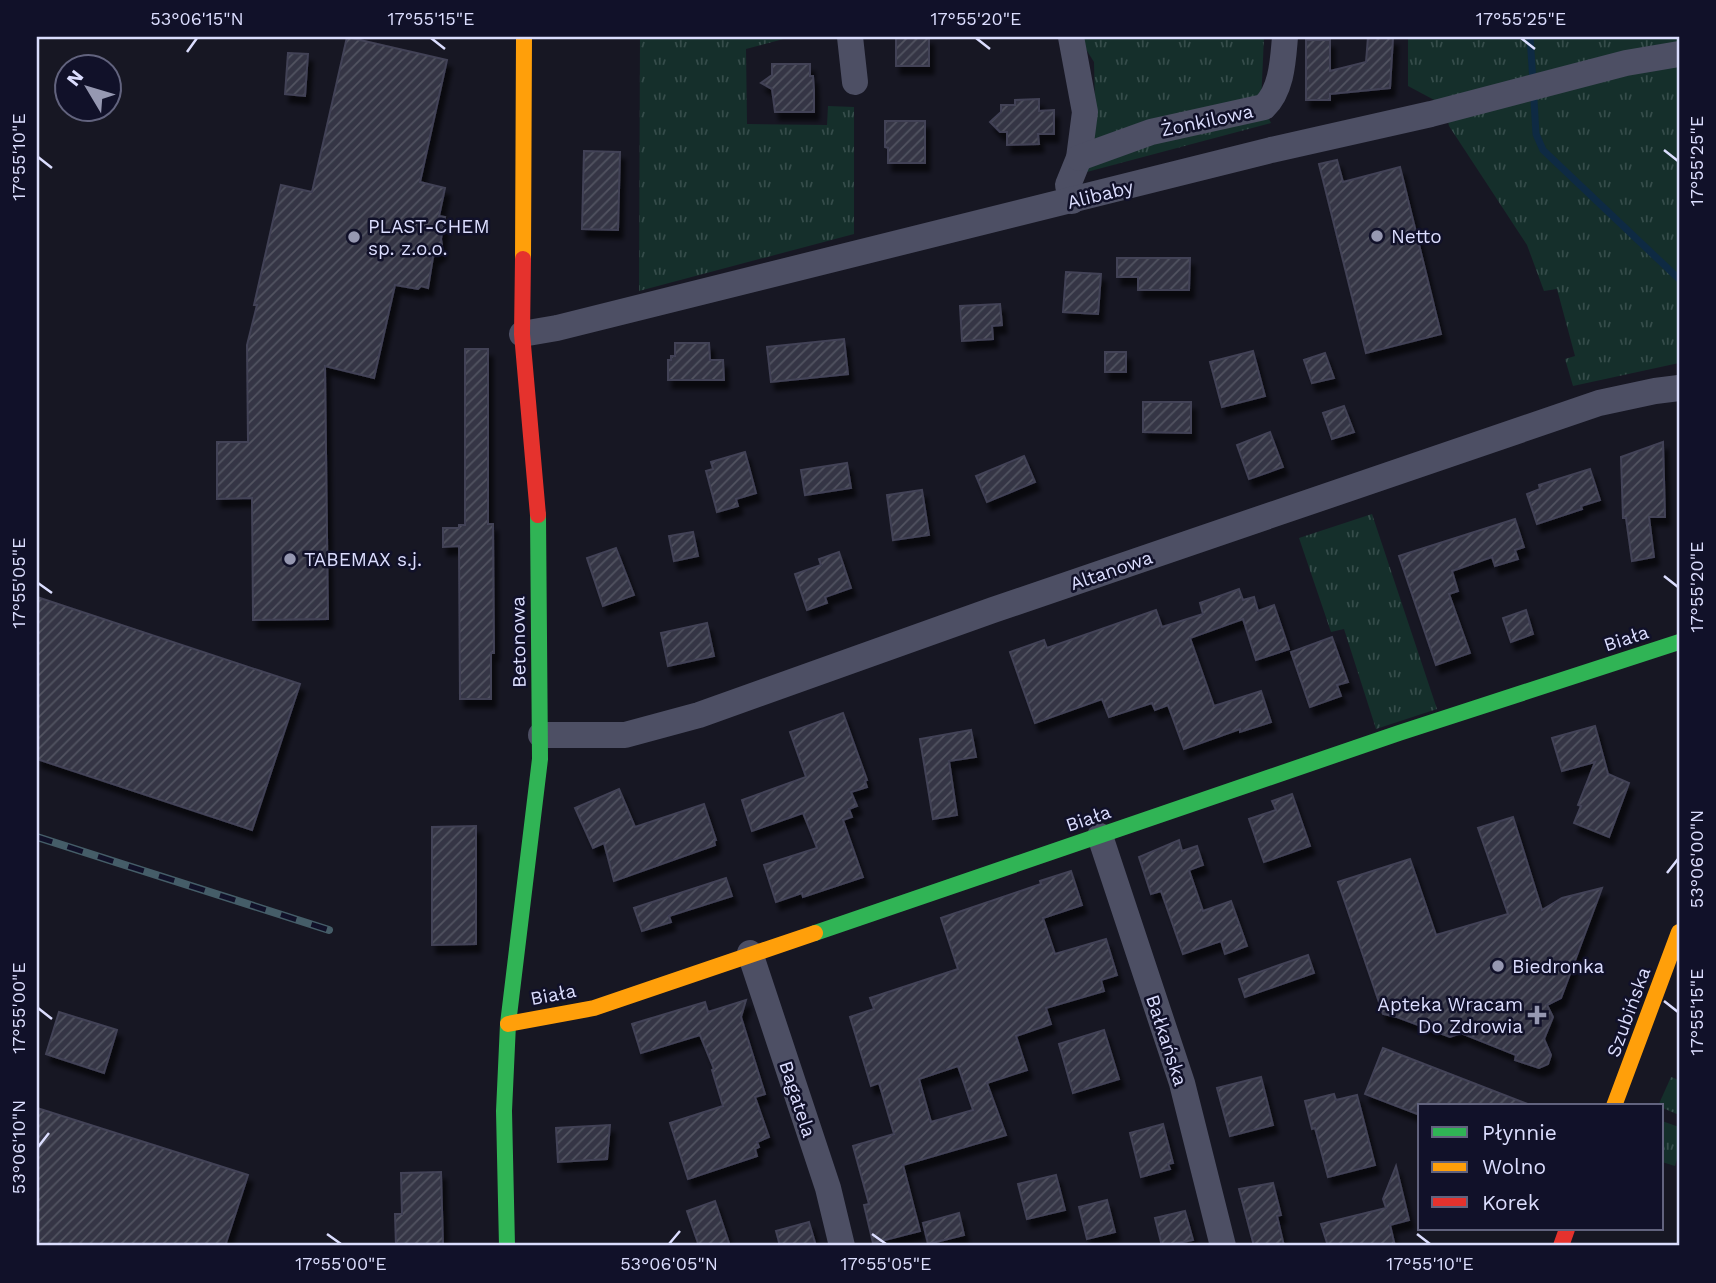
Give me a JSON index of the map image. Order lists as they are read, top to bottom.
{
  "streets": {
    "street": [
      "Żonkilowa",
      "Alibaby",
      "Altanowa",
      "Biała",
      "Betonowa",
      "Szubińska",
      "Bałkańska",
      "Bagatela"
    ]
  },
  "crossings": [
    ["Alibaby", "Betonowa"],
    ["Altanowa", "Betonowa"],
    ["Biała", "Betonowa"],
    ["Biała", "Bałkańska"],
    ["Biała", "Bagatela"]
  ],
  "places": {
    "other": [
      "Netto",
      "PLAST-CHEM sp. z.o.o.",
      "TABEMAX s.j.",
      "Biedronka"
    ],
    "health": ["Apteka Wracam Do Zdrowia"]
  },
  "legend": ["Płynnie", "Wolno", "Korek"],
  "north": "top left",
  "coordinates": [
    "53°06'15\"N",
    "17°55'15\"E",
    "17°55'20\"E",
    "17°55'25\"E",
    "17°55'10\"E",
    "17°55'05\"E",
    "53°06'00\"N",
    "17°55'00\"E",
    "53°06'10\"N",
    "53°06'05\"N"
  ]
}
